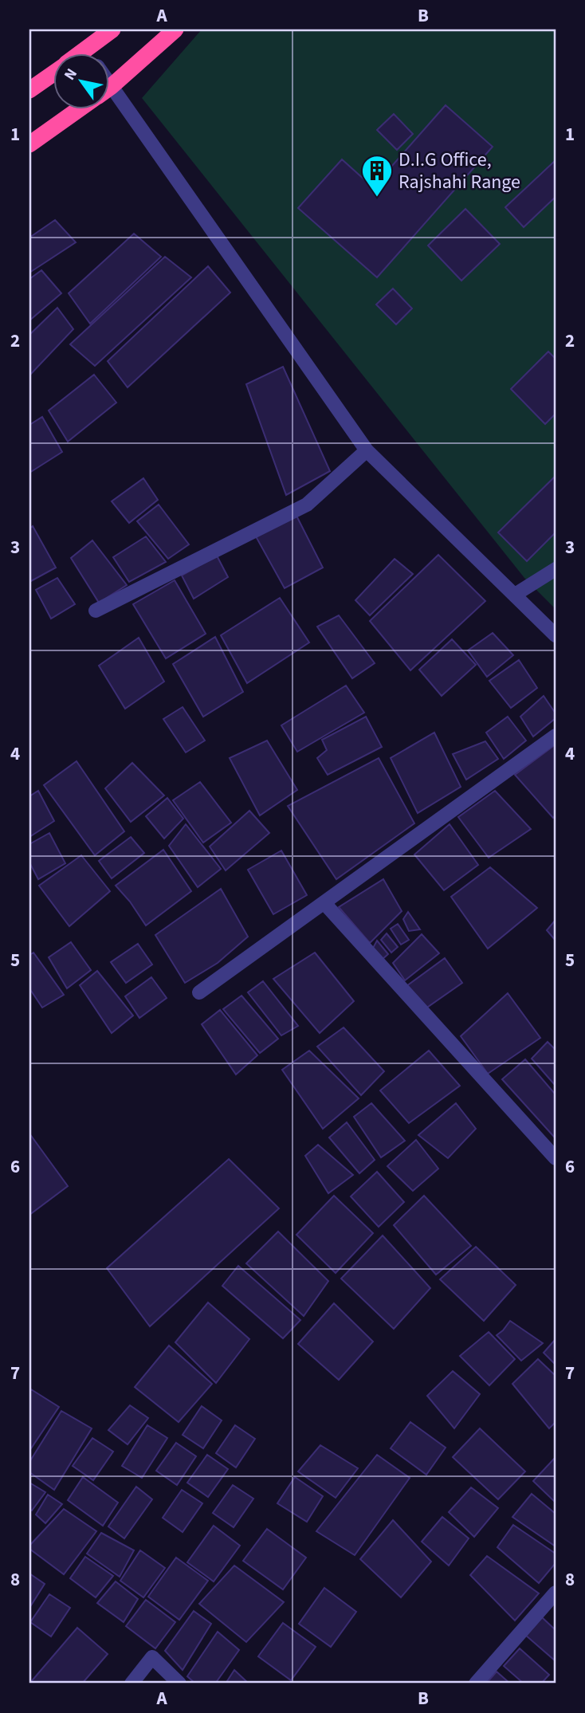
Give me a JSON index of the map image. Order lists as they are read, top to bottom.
{
  "places": {
    "building": ["D.I.G Office, Rajshahi Range"]
  },
  "north": "top left",
  "grid": {
    "columns": ["A", "B"],
    "rows": [
      "1",
      "2",
      "3",
      "4",
      "5",
      "6",
      "7",
      "8"
    ]
  }
}
